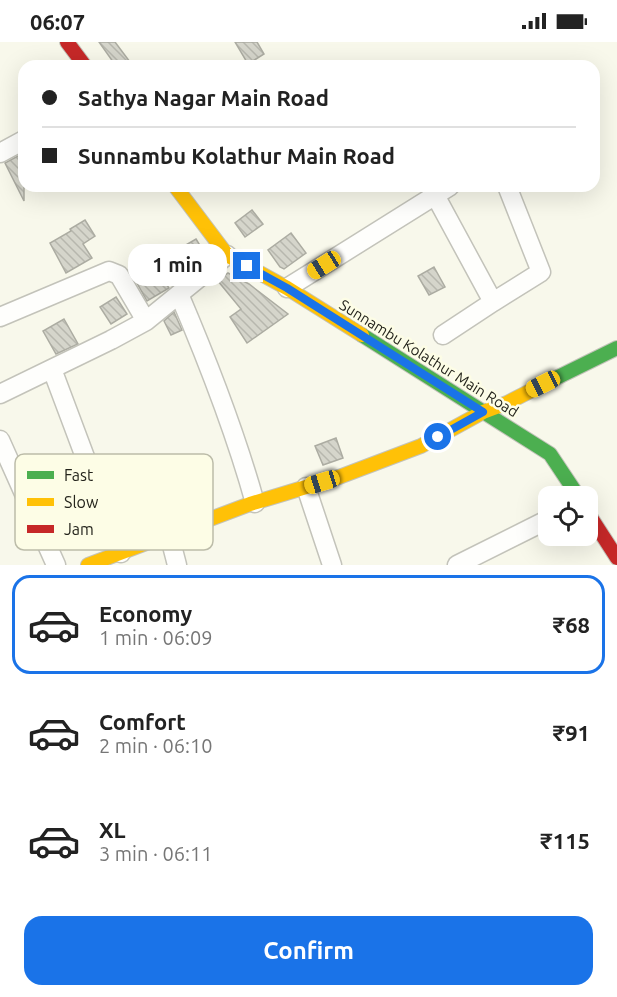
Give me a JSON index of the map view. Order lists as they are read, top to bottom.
{
  "streets": {
    "street": ["Sunnambu Kolathur Main Road"]
  },
  "legend": ["Fast", "Slow", "Jam"],
  "page": {
    "status": "06:07",
    "banner": ["Sathya Nagar Main Road", "Sunnambu Kolathur Main Road"],
    "bubble": "1 min",
    "list": [
      {
        "name": "Economy",
        "note": "1 min · 06:09",
        "value": "₹68"
      },
      {
        "name": "Comfort",
        "note": "2 min · 06:10",
        "value": "₹91"
      },
      {
        "name": "XL",
        "note": "3 min · 06:11",
        "value": "₹115"
      }
    ],
    "buttons": "Confirm"
  }
}
